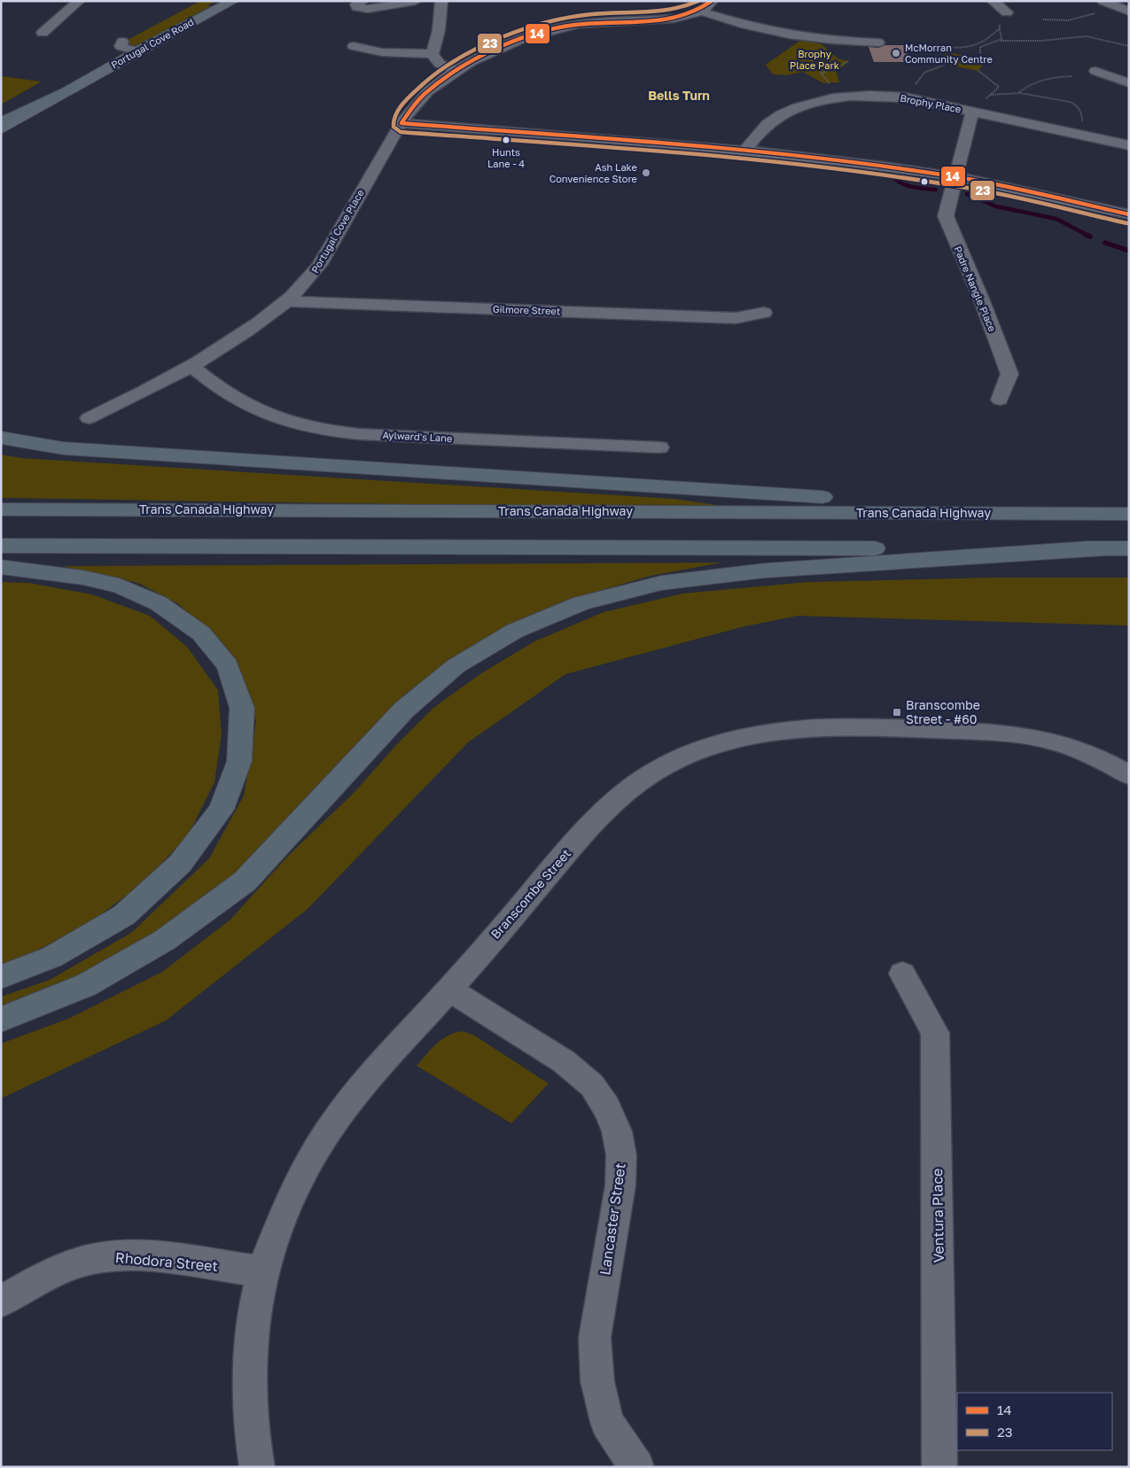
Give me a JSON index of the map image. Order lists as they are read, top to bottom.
{
  "streets": {
    "highway": ["Trans Canada Highway"],
    "main road": ["Portugal Cove Road"],
    "street": [
      "Brophy Place",
      "Portugal Cove Place",
      "Padre Nangle Place",
      "Gilmore Street",
      "Aylward's Lane",
      "Branscombe Street",
      "Ventura Place",
      "Lancaster Street",
      "Rhodora Street"
    ]
  },
  "crossings": [
    ["Brophy Place", "Padre Nangle Place"],
    ["Portugal Cove Place", "Gilmore Street"],
    ["Portugal Cove Place", "Aylward's Lane"],
    ["Branscombe Street", "Lancaster Street"],
    ["Branscombe Street", "Rhodora Street"]
  ],
  "districts": ["Bells Turn"],
  "parks": ["Brophy Place Park"],
  "places": {
    "other": ["McMorran Community Centre", "Hunts Lane - 4", "Ash Lake Convenience Store"],
    "transit": ["Branscombe Street - #60"]
  },
  "lines": ["transit line 14", "transit line 23"],
  "legend": ["14", "23"]
}
